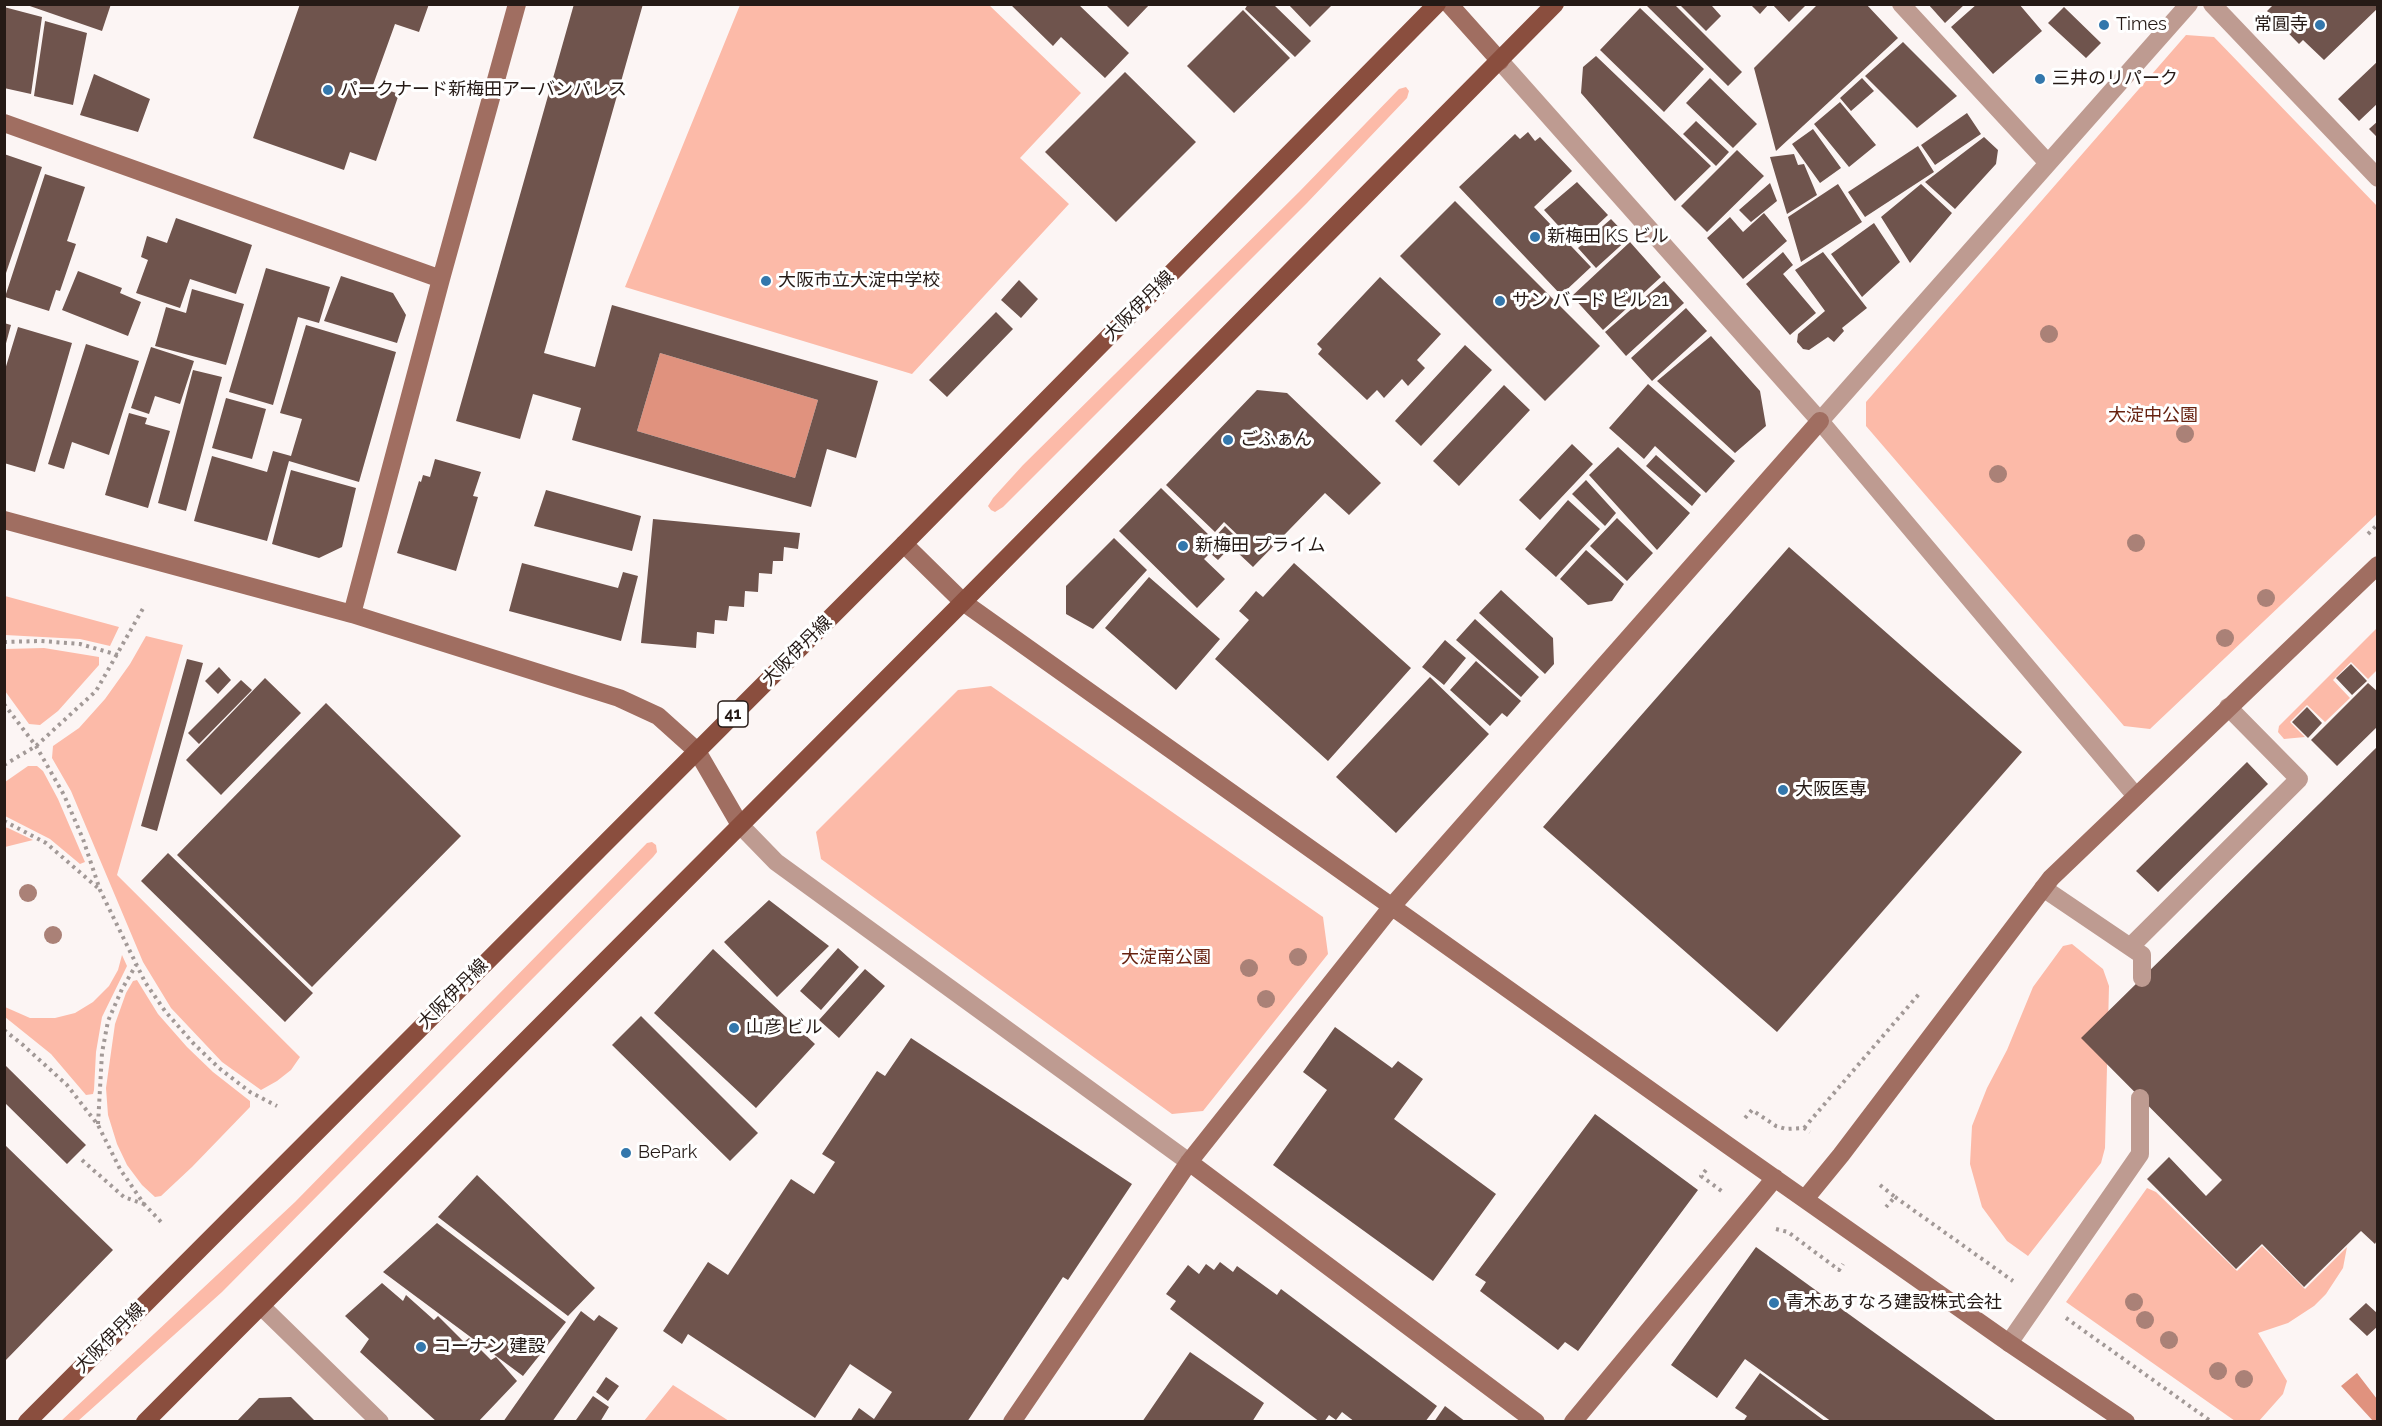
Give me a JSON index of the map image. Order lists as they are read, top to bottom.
{
  "streets": {
    "main road": ["大阪伊丹線", "41"]
  },
  "parks": ["大淀中公園", "大淀南公園"],
  "places": [
    "Times",
    "常圓寺",
    "三井のリパーク",
    "パークナード新梅田アーバンパレス",
    "新梅田 KS ビル",
    "大阪市立大淀中学校",
    "サン バード ビル 21",
    "ごふぁん",
    "新梅田 プライム",
    "大阪医専",
    "山彦 ビル",
    "BePark",
    "青木あすなろ建設株式会社",
    "コーナン 建設"
  ]
}
